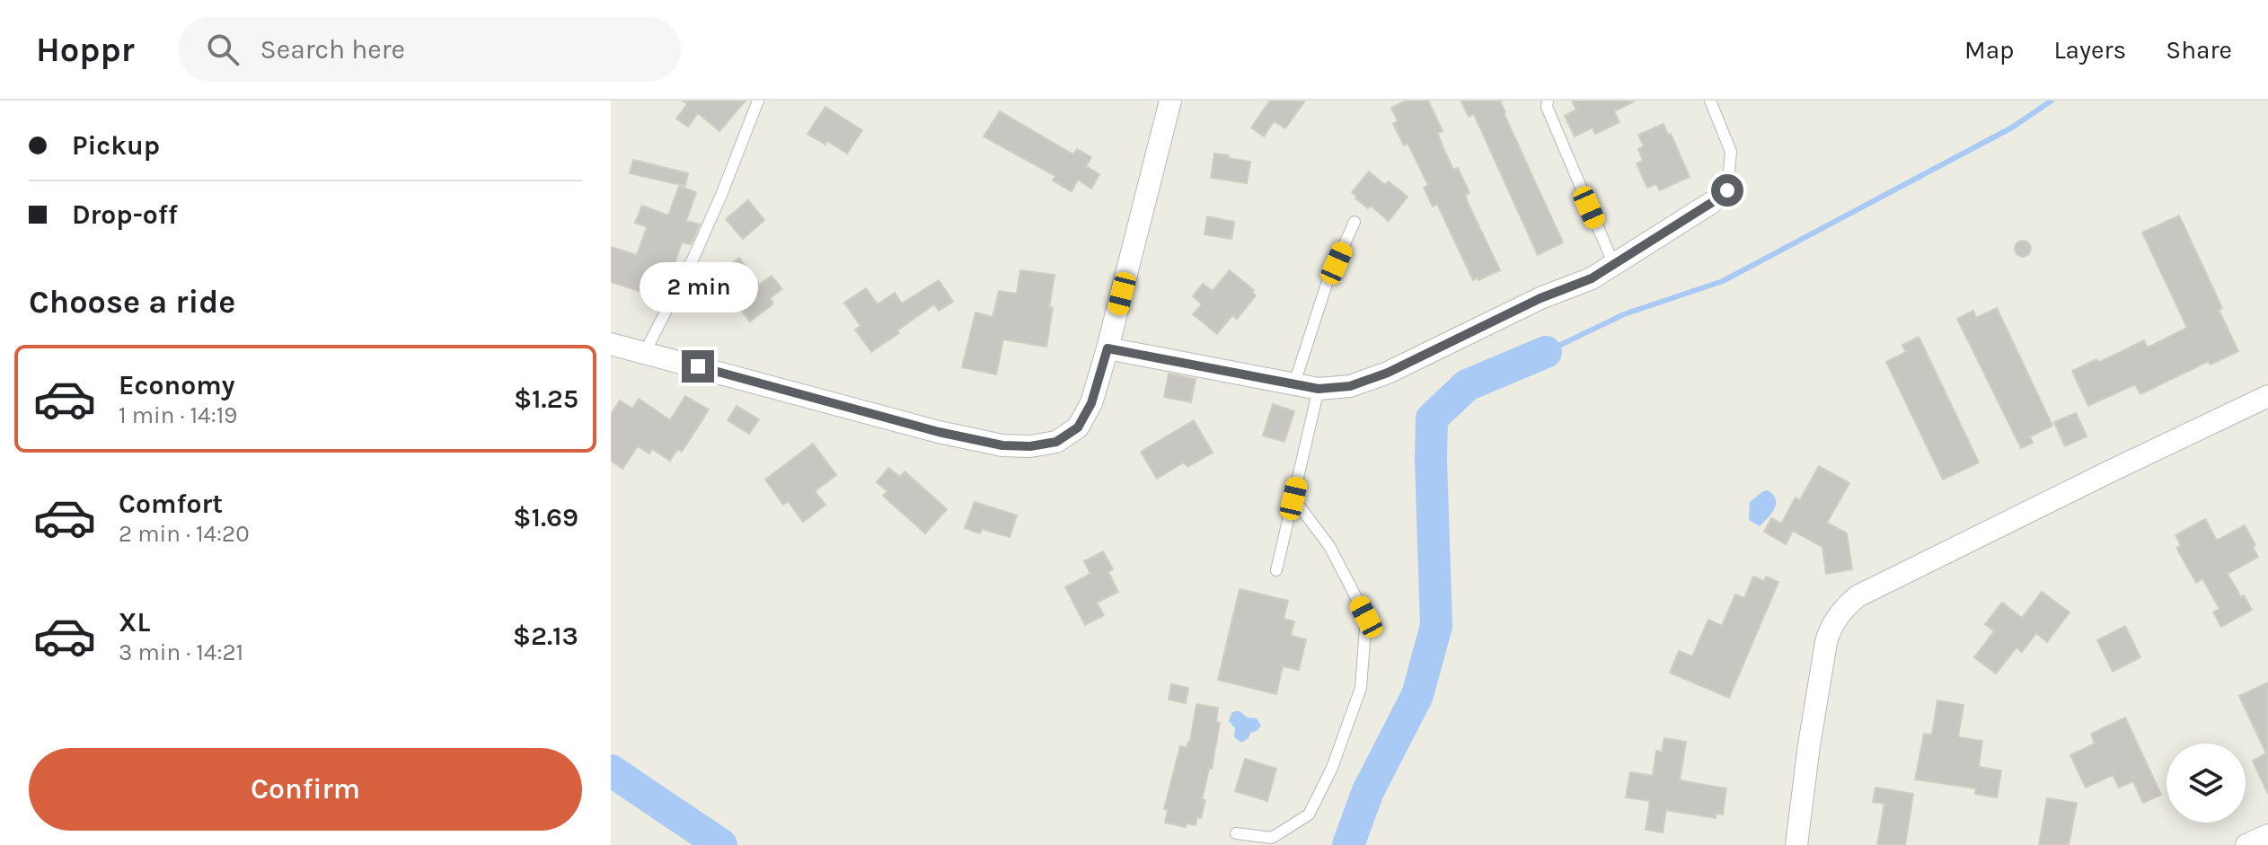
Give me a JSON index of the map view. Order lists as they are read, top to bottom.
{
  "page": {
    "header": "Hoppr",
    "search": "Search here",
    "nav": ["Map", "Layers", "Share"],
    "banner": ["Pickup", "Drop-off"],
    "heading": "Choose a ride",
    "bubble": "2 min",
    "list": [
      {
        "name": "Economy",
        "note": "1 min · 14:19",
        "value": "$1.25"
      },
      {
        "name": "Comfort",
        "note": "2 min · 14:20",
        "value": "$1.69"
      },
      {
        "name": "XL",
        "note": "3 min · 14:21",
        "value": "$2.13"
      }
    ],
    "buttons": "Confirm"
  }
}
